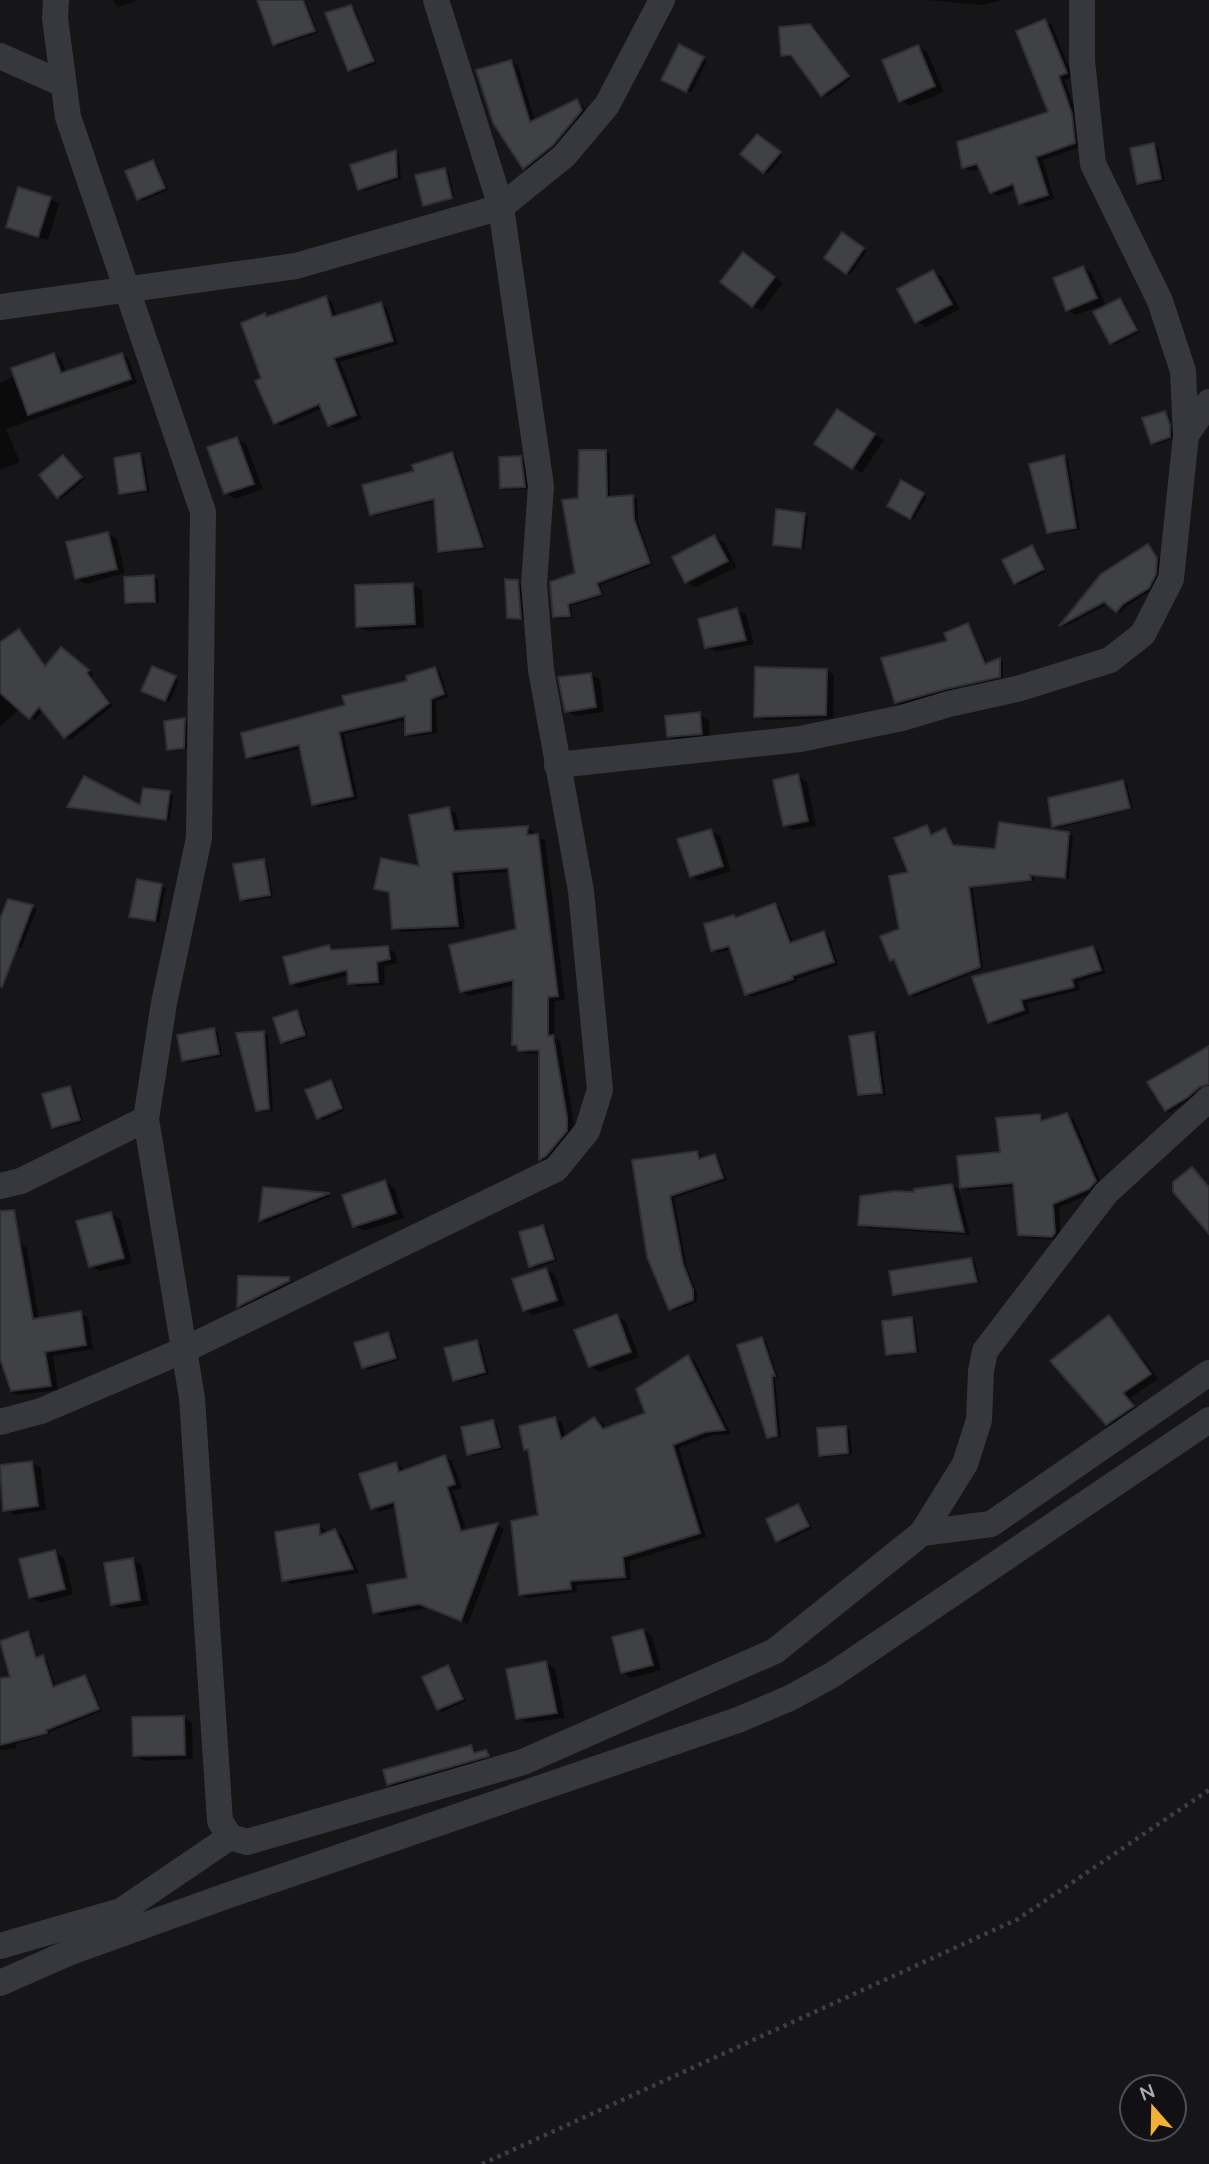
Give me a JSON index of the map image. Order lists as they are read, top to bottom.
{
  "north": "top"
}
